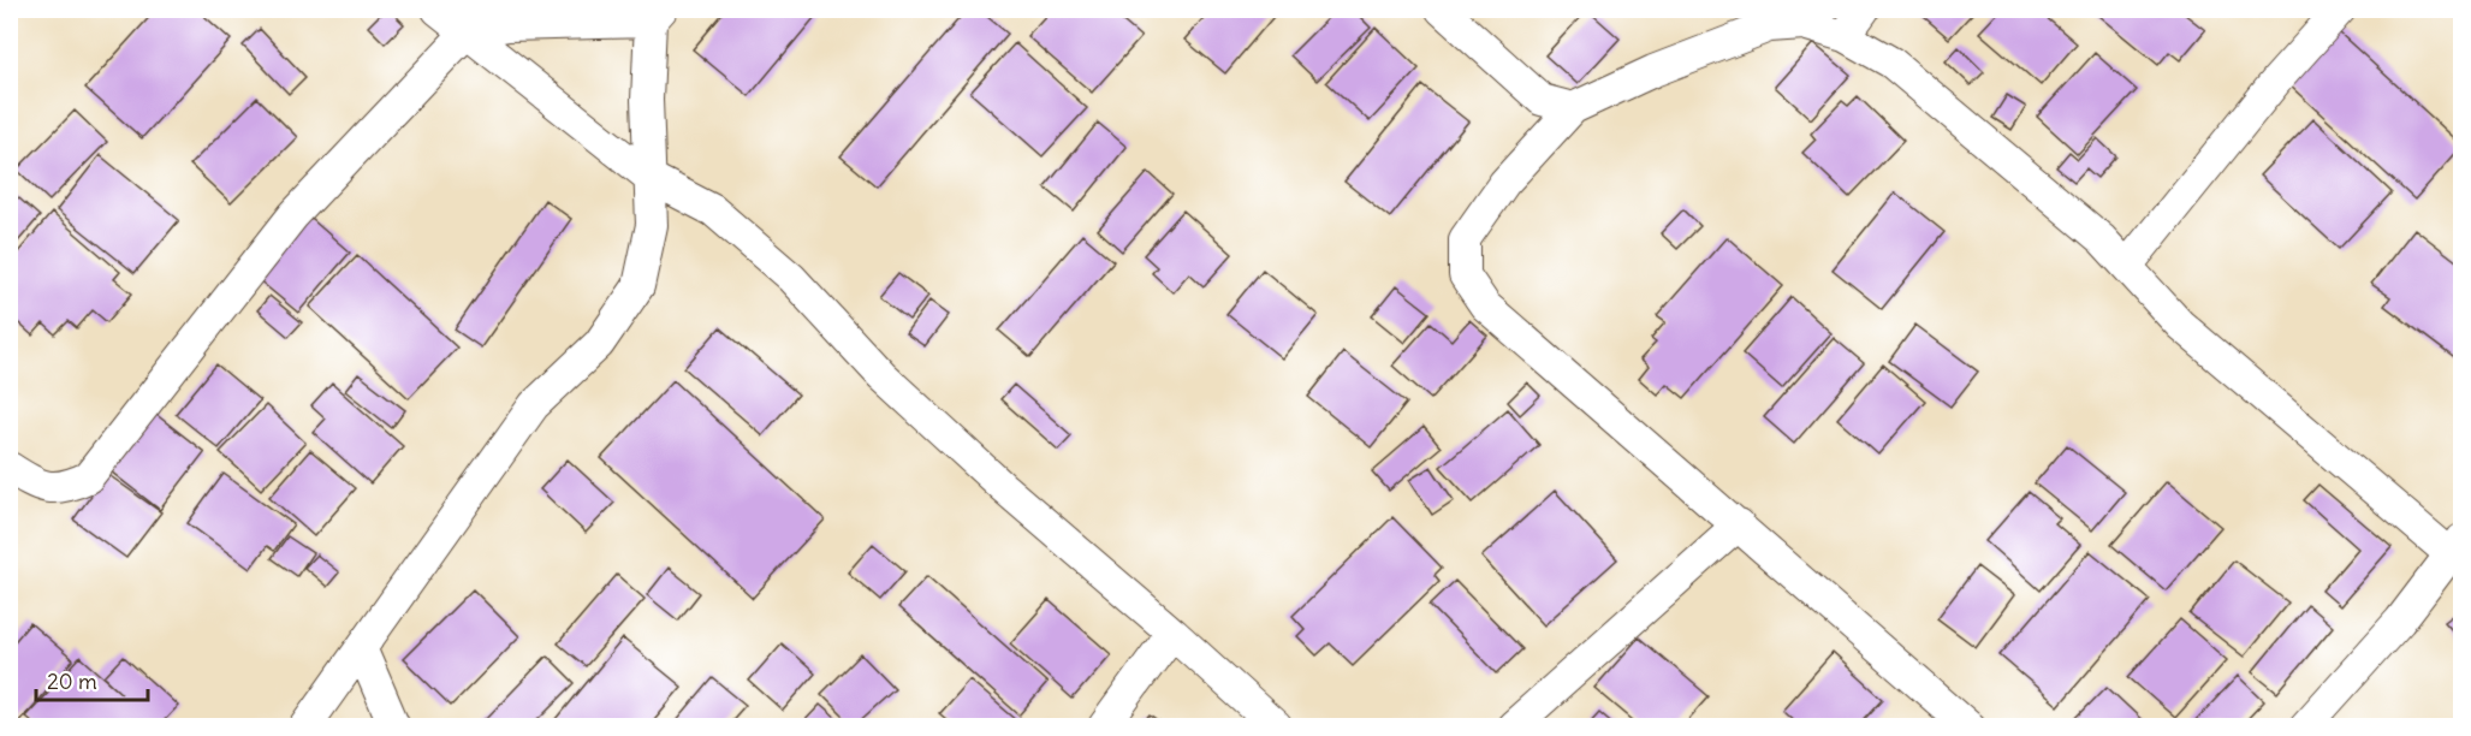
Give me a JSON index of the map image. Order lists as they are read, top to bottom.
{
  "scale_bar": "20 m"
}
